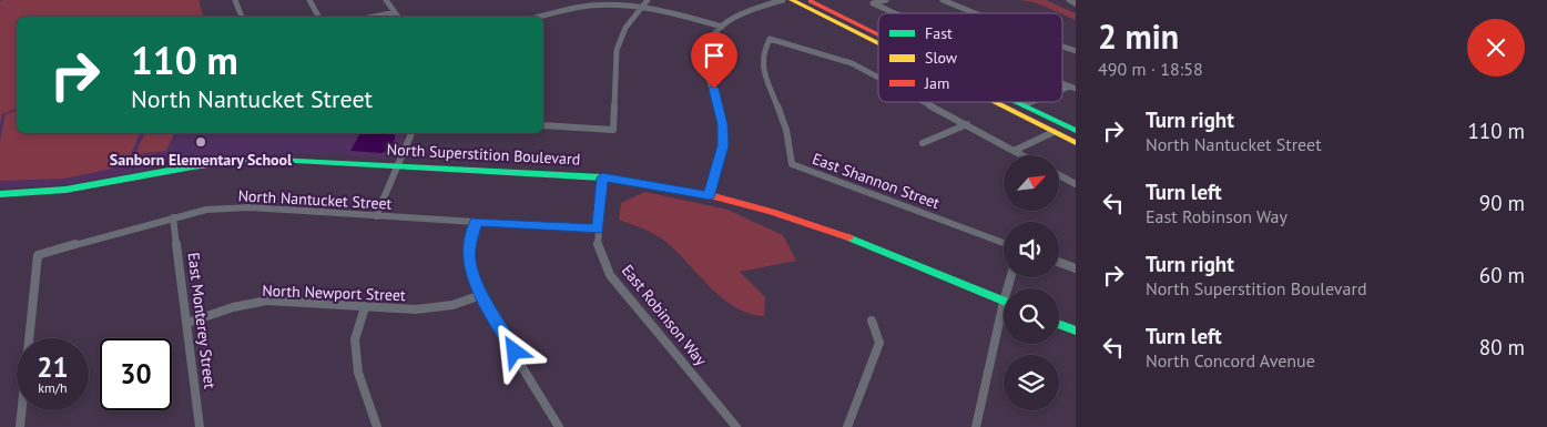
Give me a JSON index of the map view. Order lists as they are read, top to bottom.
{
  "streets": {
    "street": [
      "North Superstition Boulevard",
      "East Shannon Street",
      "North Nantucket Street",
      "North Newport Street",
      "East Robinson Way",
      "East Monterey Street"
    ]
  },
  "crossings": [
    ["North Superstition Boulevard", "East Robinson Way"],
    ["North Nantucket Street", "East Robinson Way"],
    ["North Nantucket Street", "East Monterey Street"],
    ["North Newport Street", "East Monterey Street"]
  ],
  "places": ["Sanborn Elementary School"],
  "legend": ["Fast", "Slow", "Jam"],
  "north": "top right",
  "page": {
    "heading": ["2 min", "490 m · 18:58"],
    "turn": ["110 m", "North Nantucket Street"],
    "list": [
      {
        "name": "Turn right",
        "note": "North Nantucket Street",
        "value": "110 m"
      },
      {
        "name": "Turn left",
        "note": "East Robinson Way",
        "value": "90 m"
      },
      {
        "name": "Turn right",
        "note": "North Superstition Boulevard",
        "value": "60 m"
      },
      {
        "name": "Turn left",
        "note": "North Concord Avenue",
        "value": "80 m"
      }
    ],
    "speed": "21 km/h",
    "limit": "30"
  }
}
